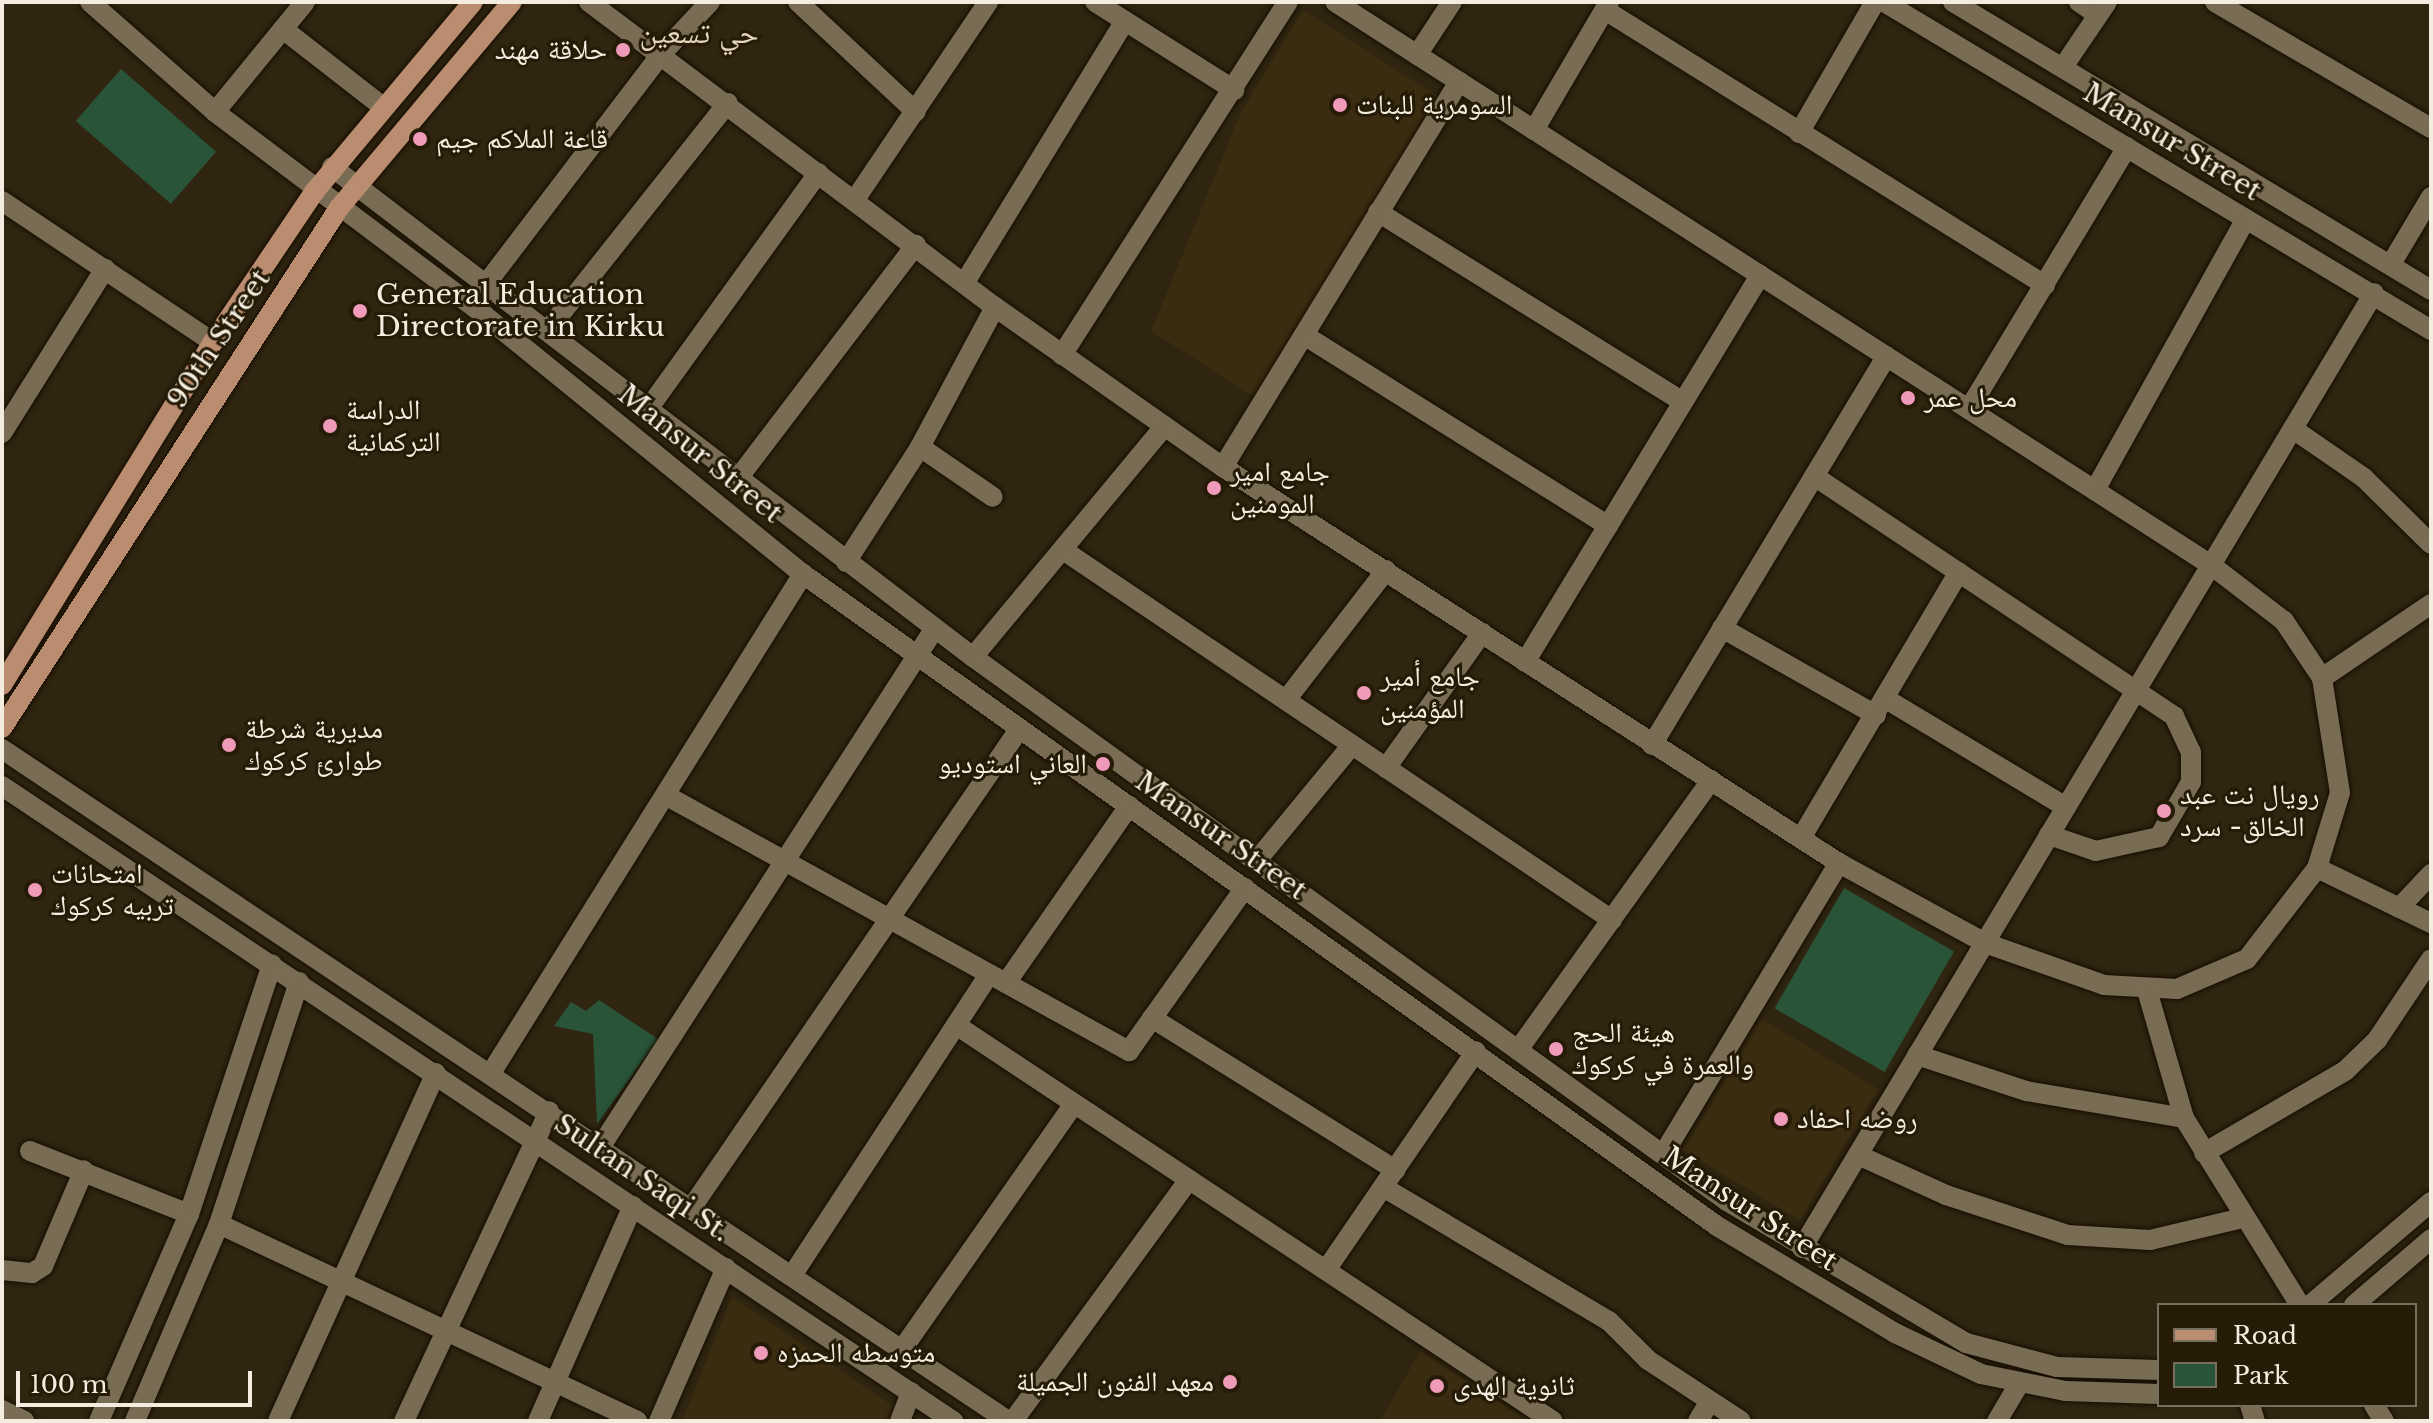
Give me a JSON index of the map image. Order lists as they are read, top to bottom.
{
  "streets": {
    "main road": ["90th Street"],
    "street": ["Mansur Street", "Sultan Saqi St."]
  },
  "crossings": [
    ["Mansur Street", "90th Street"]
  ],
  "districts": ["حي تسعين"],
  "places": [
    "حلاقة مهند",
    "السومرية للبنات",
    "قاعة الملاكم جيم",
    "General Education Directorate in Kirku",
    "محل عمر",
    "الدراسة التركمانية",
    "جامع امير المومنين",
    "جامع أمير المؤمنين",
    "مديرية شرطة طوارئ كركوك",
    "العاني استوديو",
    "رويال نت عبد الخالق- سرد",
    "امتحانات تربيه كركوك",
    "هيئة الحج والعمرة في كركوك",
    "روضه احفاد",
    "متوسطه الحمزه",
    "معهد الفنون الجميلة",
    "ثانوية الهدى"
  ],
  "legend": ["Road", "Park"],
  "scale_bar": "100 m"
}
